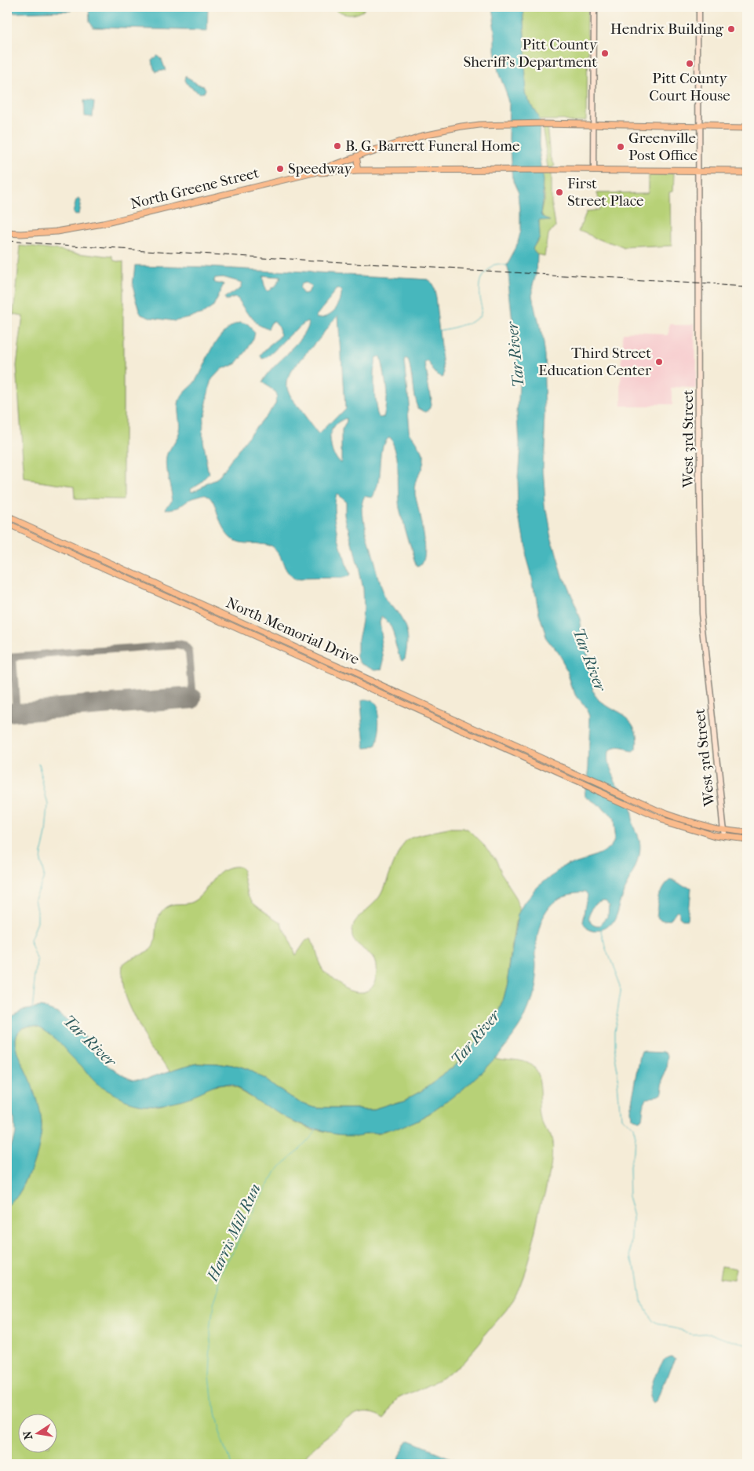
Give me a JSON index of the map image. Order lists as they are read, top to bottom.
{
  "streets": {
    "main road": ["North Greene Street", "North Memorial Drive"],
    "street": ["West 3rd Street"]
  },
  "crossings": [
    ["North Greene Street", "West 3rd Street"],
    ["West 3rd Street", "North Memorial Drive"]
  ],
  "water": ["Tar River", "Harris Mill Run"],
  "places": [
    "Hendrix Building",
    "Pitt County Sheriff's Department",
    "Pitt County Court House",
    "B. G. Barrett Funeral Home",
    "Greenville Post Office",
    "Speedway",
    "First Street Place",
    "Third Street Education Center"
  ],
  "north": "left"
}
